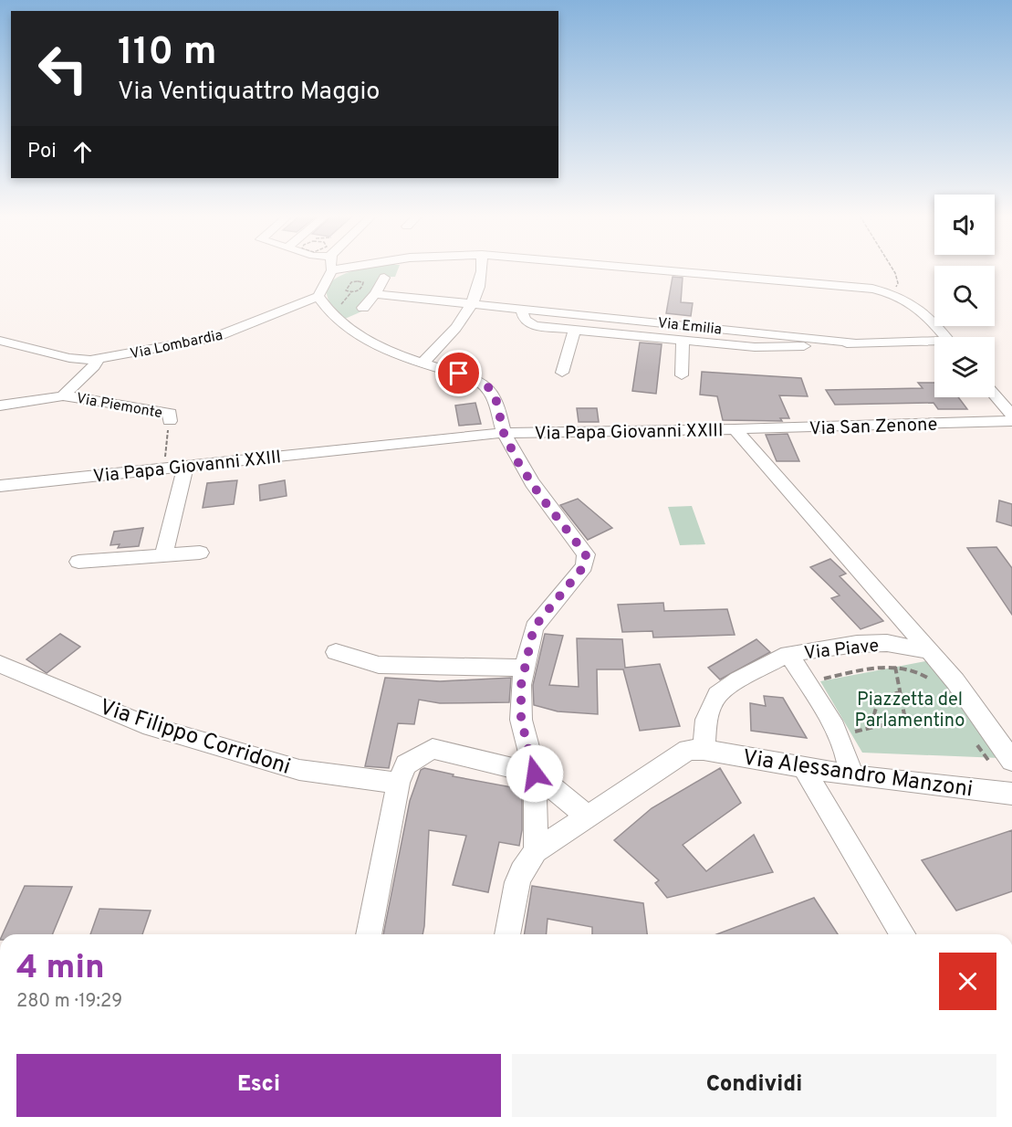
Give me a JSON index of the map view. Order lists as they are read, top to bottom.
{
  "streets": {
    "street": [
      "Via Emilia",
      "Via Lombardia",
      "Via Piemonte",
      "Via San Zenone",
      "Via Papa Giovanni XXIII",
      "Via Piave",
      "Via Filippo Corridoni",
      "Via Alessandro Manzoni"
    ]
  },
  "crossings": [
    ["Via Lombardia", "Via Piemonte"],
    ["Via San Zenone", "Via Papa Giovanni XXIII"],
    ["Via Papa Giovanni XXIII", "Via Piave"],
    ["Via Piave", "Via Alessandro Manzoni"]
  ],
  "parks": ["Piazzetta del Parlamentino"],
  "page": {
    "turn": ["110 m", "Via Ventiquattro Maggio"],
    "then": "Poi",
    "heading": ["4 min", "280 m · 19:29"],
    "buttons": ["Esci", "Condividi"]
  }
}
